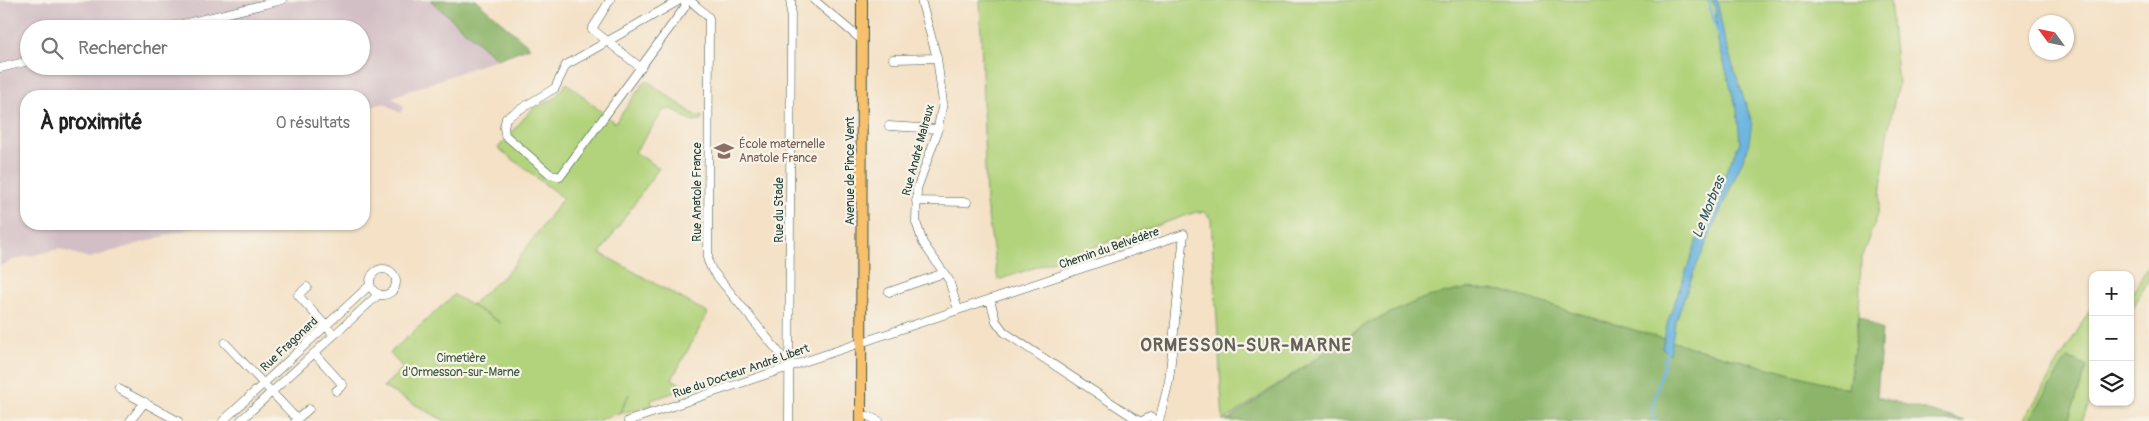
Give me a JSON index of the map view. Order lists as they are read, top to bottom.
{
  "streets": {
    "main road": ["Avenue de Pince Vent"],
    "street": [
      "Rue André Malraux",
      "Rue Anatole France",
      "Rue du Stade",
      "Chemin du Belvédère",
      "Rue Fragonard",
      "Rue du Docteur André Libert"
    ]
  },
  "crossings": [
    ["Rue André Malraux", "Chemin du Belvédère"],
    ["Avenue de Pince Vent", "Chemin du Belvédère"],
    ["Avenue de Pince Vent", "Rue du Docteur André Libert"],
    ["Rue Anatole France", "Rue du Stade"],
    ["Rue Anatole France", "Rue du Docteur André Libert"],
    ["Rue du Stade", "Rue du Docteur André Libert"],
    ["Chemin du Belvédère", "Rue du Docteur André Libert"]
  ],
  "districts": ["ORMESSON-SUR-MARNE"],
  "water": ["Le Morbras"],
  "parks": ["Cimetière d'Ormesson-sur-Marne"],
  "places": {
    "school or university": ["École maternelle Anatole France"]
  },
  "north": "top left",
  "page": {
    "search": "Rechercher",
    "heading": ["À proximité", "0 résultats"],
    "map_buttons": ["+", "−"]
  }
}
